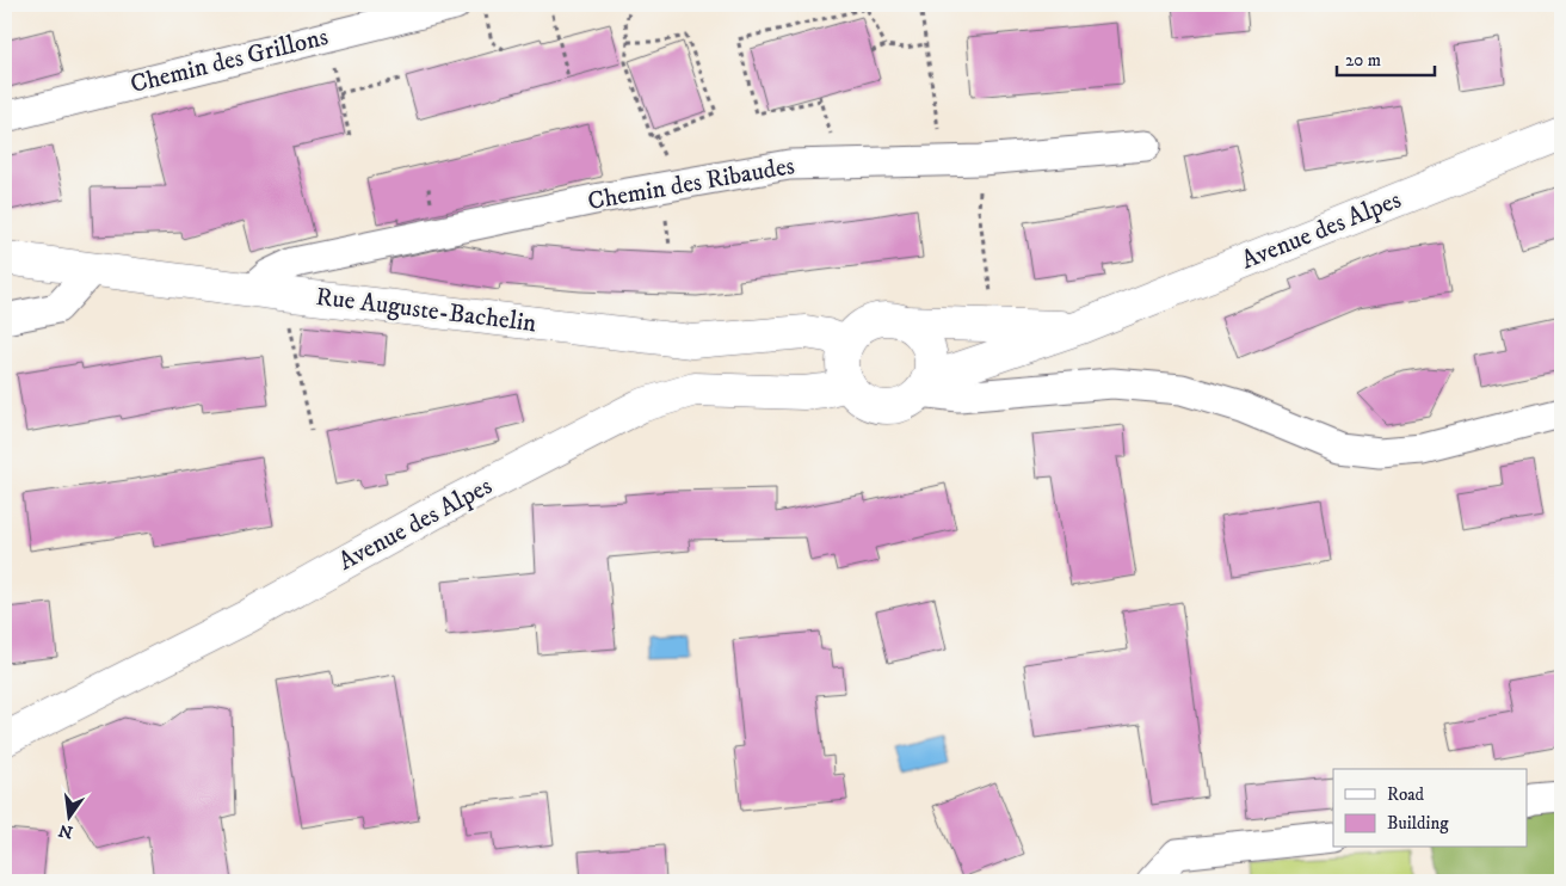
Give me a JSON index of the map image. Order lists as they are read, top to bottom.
{
  "streets": {
    "main road": ["Avenue des Alpes", "Rue Auguste-Bachelin"],
    "street": ["Chemin des Grillons", "Chemin des Ribaudes"]
  },
  "crossings": [
    ["Chemin des Ribaudes", "Rue Auguste-Bachelin"],
    ["Avenue des Alpes", "Rue Auguste-Bachelin"]
  ],
  "legend": ["Road", "Building"],
  "scale_bar": "20 m",
  "north": "bottom"
}
